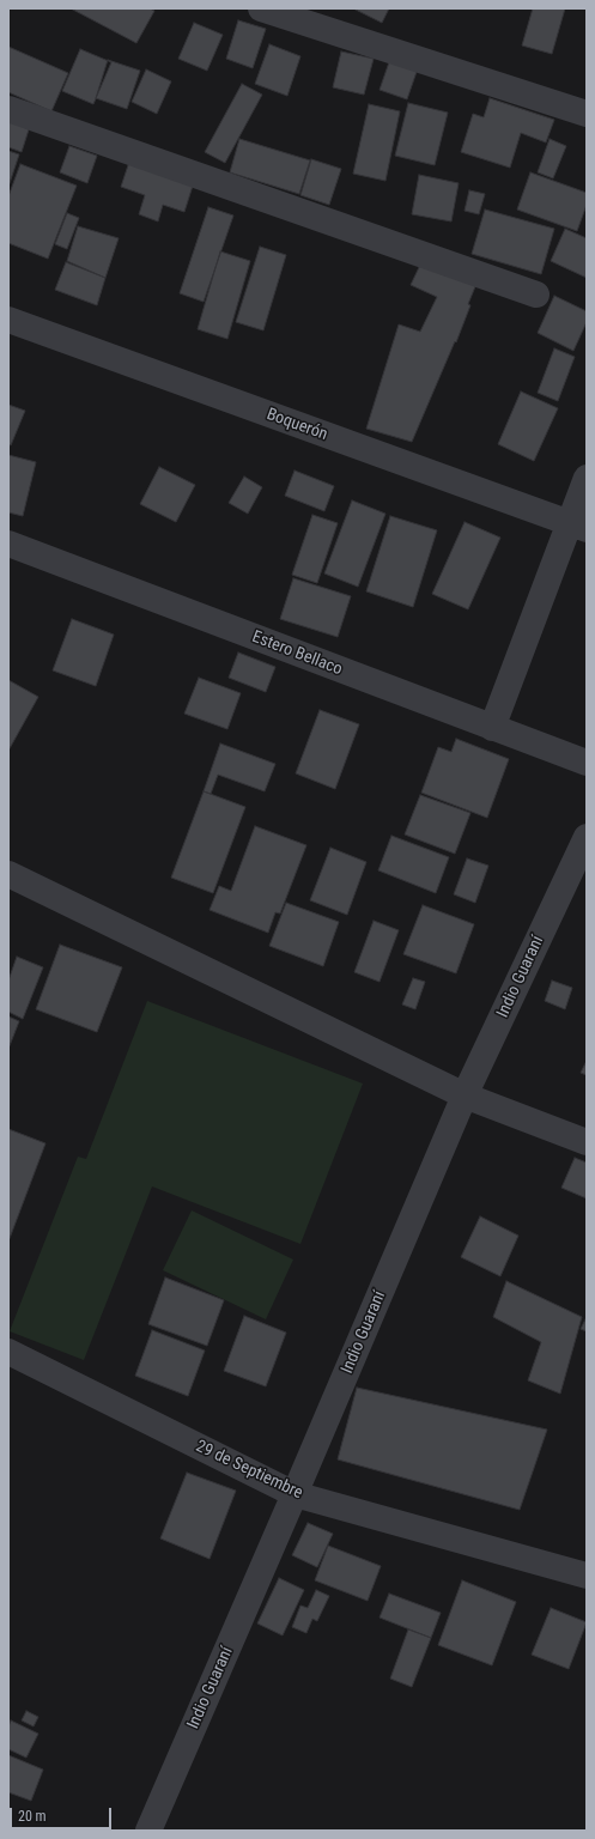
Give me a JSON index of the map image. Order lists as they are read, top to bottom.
{
  "streets": {
    "street": [
      "Boquerón",
      "Estero Bellaco",
      "Indio Guaraní",
      "29 de Septiembre"
    ]
  },
  "crossings": [
    ["Indio Guaraní", "29 de Septiembre"]
  ],
  "scale_bar": "20 m"
}
